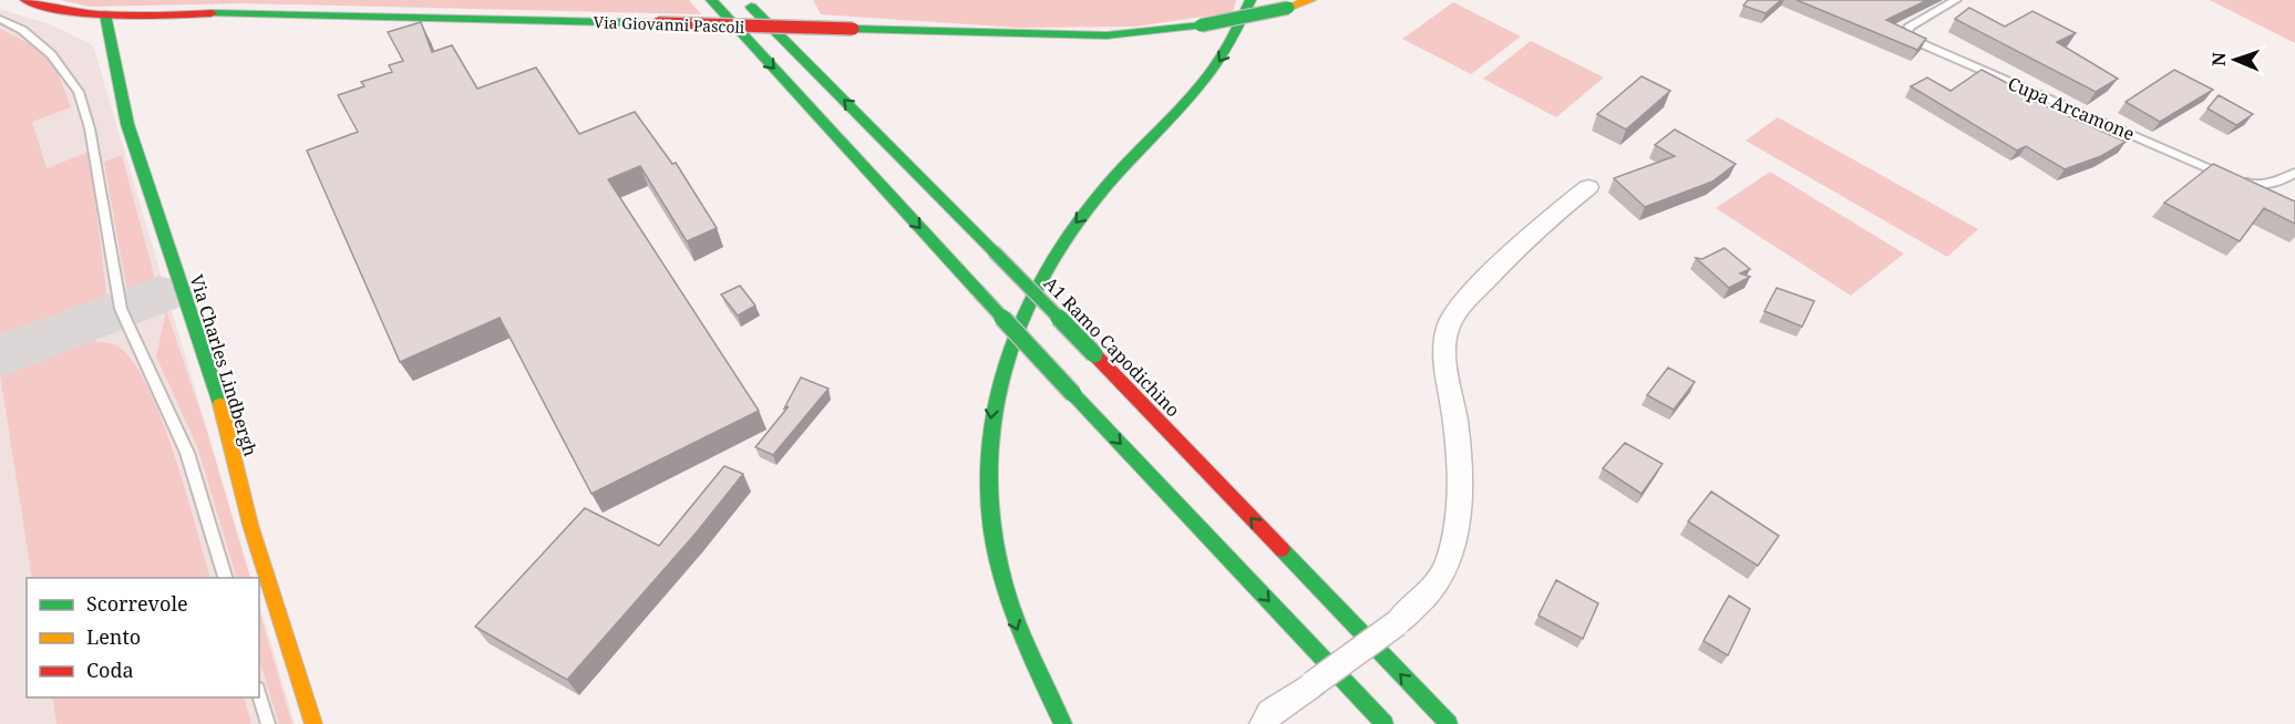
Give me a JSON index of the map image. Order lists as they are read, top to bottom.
{
  "streets": {
    "main road": ["Via Giovanni Pascoli", "A1 Ramo Capodichino", "Via Charles Lindbergh"],
    "lane": ["Cupa Arcamone"]
  },
  "crossings": [
    ["Via Giovanni Pascoli", "Via Charles Lindbergh"]
  ],
  "legend": ["Scorrevole", "Lento", "Coda"],
  "north": "left"
}
